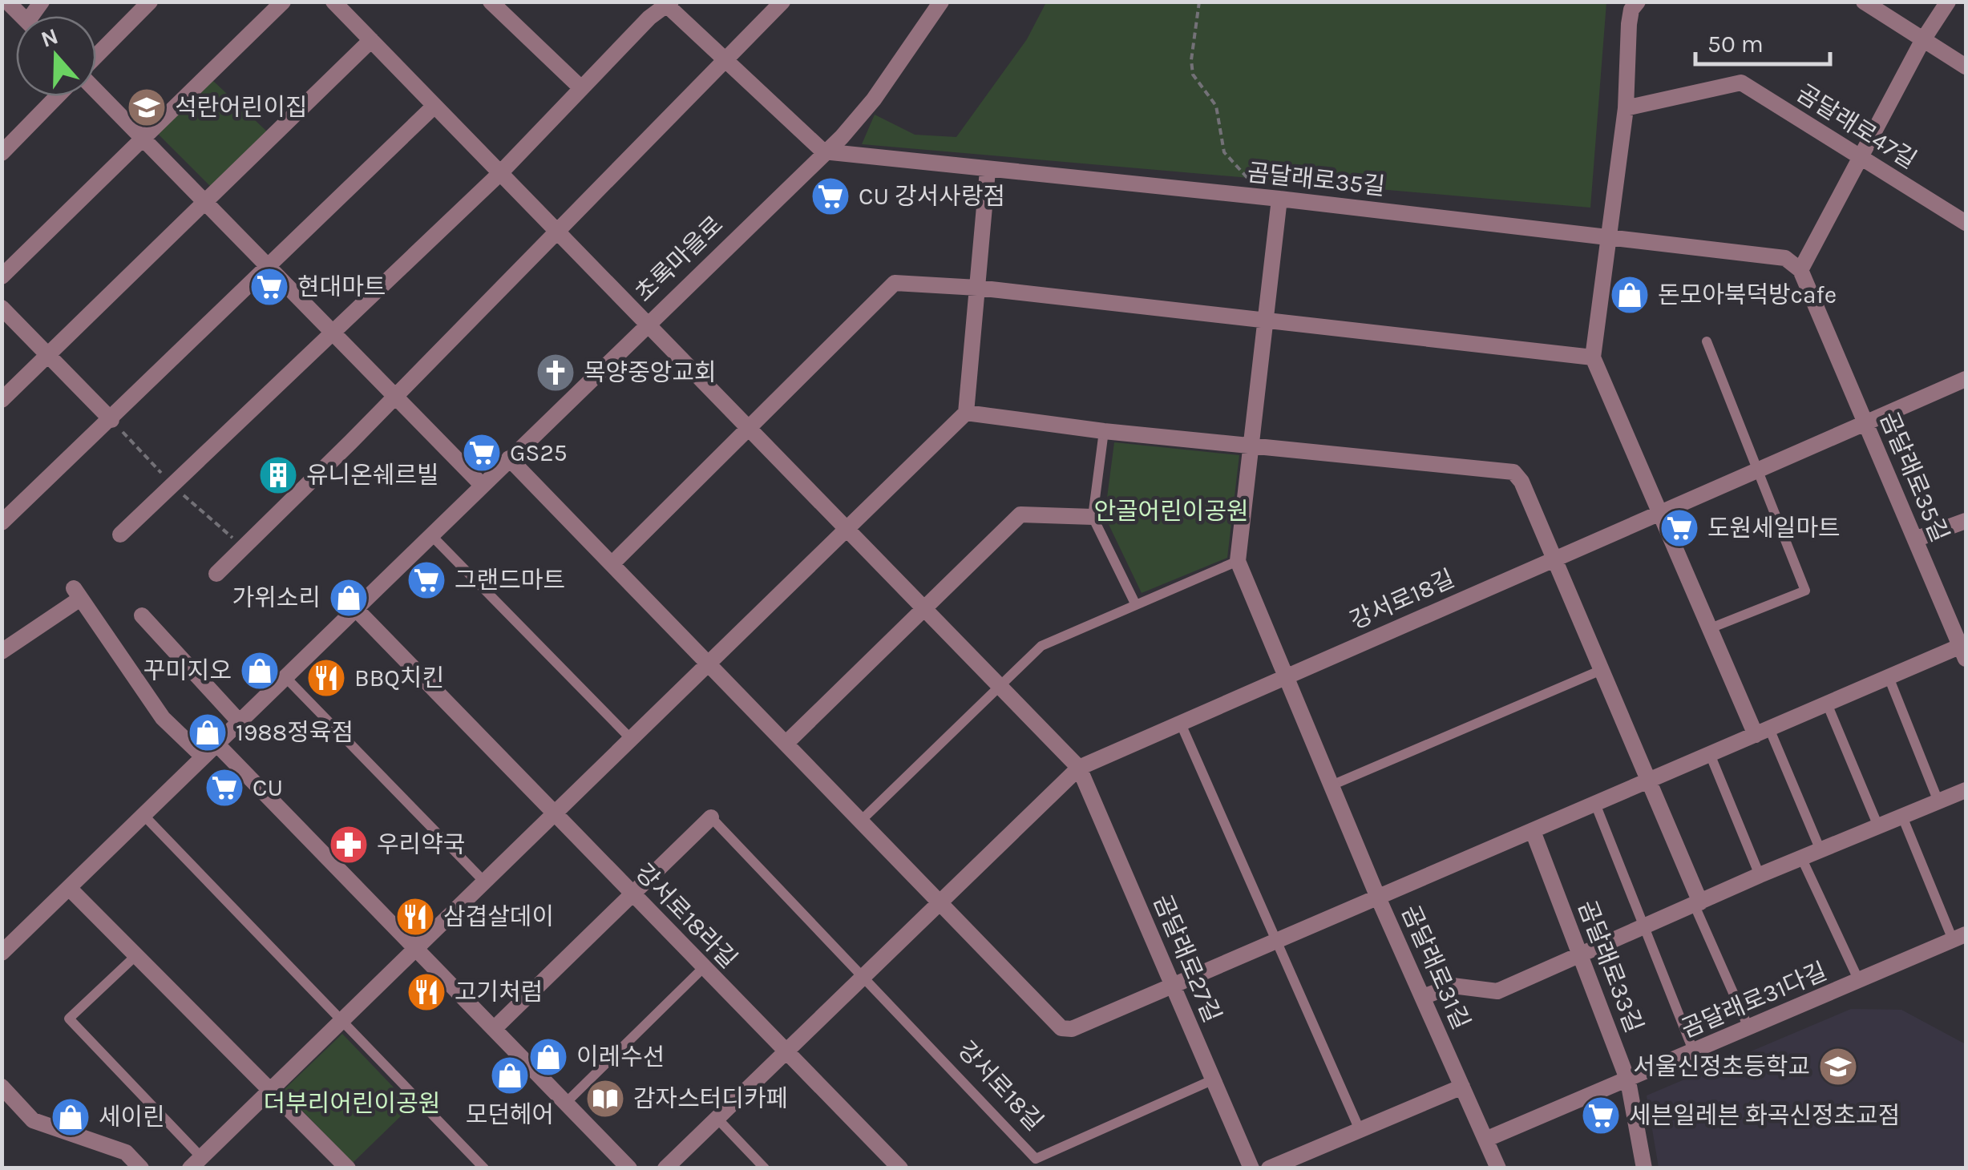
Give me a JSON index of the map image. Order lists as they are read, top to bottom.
{
  "streets": {
    "street": [
      "곰달래로47길",
      "곰달래로35길",
      "초록마을로",
      "강서로18길",
      "강서로18라길",
      "곰달래로27길",
      "곰달래로33길",
      "곰달래로31길",
      "곰달래로31다길"
    ]
  },
  "crossings": [
    ["곰달래로35길", "초록마을로"],
    ["곰달래로35길", "강서로18길"],
    ["초록마을로", "강서로18라길"],
    ["강서로18길", "강서로18라길"],
    ["강서로18길", "곰달래로27길"],
    ["강서로18길", "곰달래로31길"],
    ["곰달래로33길", "곰달래로31다길"],
    ["곰달래로31길", "곰달래로31다길"]
  ],
  "parks": ["안골어린이공원", "더부리어린이공원"],
  "places": {
    "school or university": ["석란어린이집", "서울신정초등학교"],
    "supermarket": [
      "CU 강서사랑점",
      "현대마트",
      "GS25",
      "도원세일마트",
      "그랜드마트",
      "CU",
      "세븐일레븐 화곡신정초교점"
    ],
    "shop": [
      "돈모아북덕방cafe",
      "가위소리",
      "꾸미지오",
      "1988정육점",
      "이레수선",
      "모던헤어",
      "세이린"
    ],
    "church": ["목양중앙교회"],
    "building": ["유니온쉐르빌"],
    "restaurant": ["BBQ치킨", "삼겹살데이", "고기처럼"],
    "pharmacy": ["우리약국"],
    "library": ["감자스터디카페"]
  },
  "scale_bar": "50 m",
  "north": "top"
}
